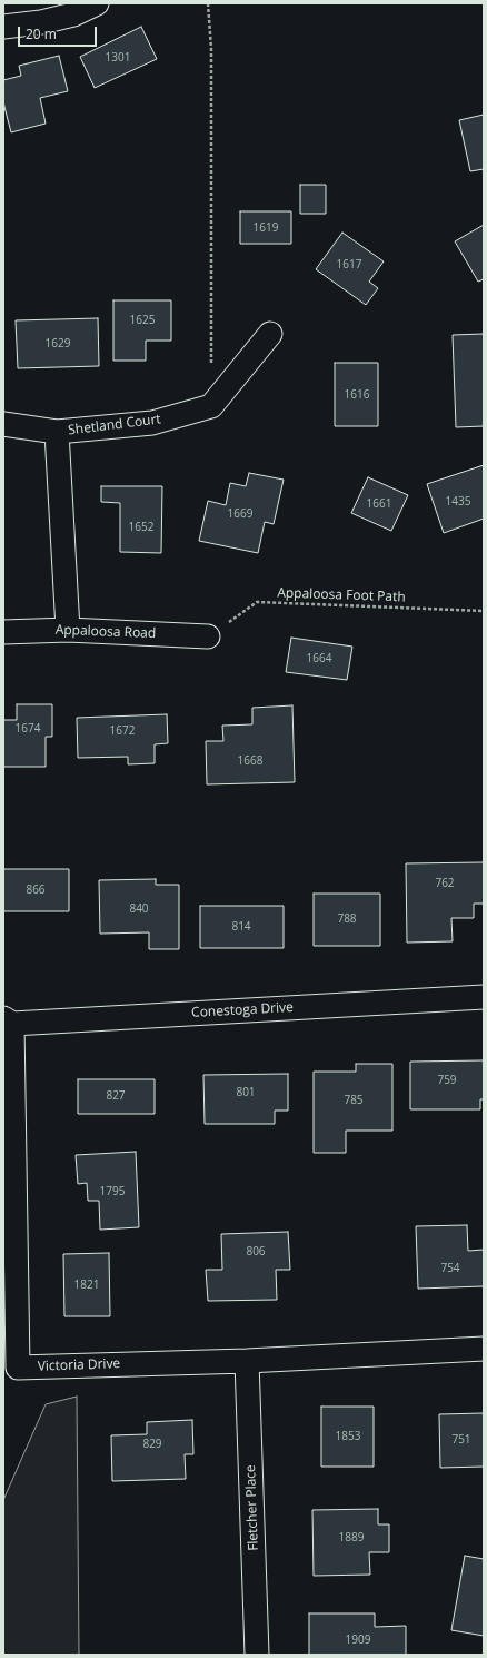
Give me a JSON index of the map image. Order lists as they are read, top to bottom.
{
  "streets": {
    "street": [
      "Shetland Court",
      "Appaloosa Road",
      "Conestoga Drive",
      "Victoria Drive",
      "Fletcher Place"
    ],
    "path": ["Appaloosa Foot Path"]
  },
  "crossings": [
    ["Shetland Court", "Appaloosa Road"],
    ["Appaloosa Foot Path", "Appaloosa Road"],
    ["Conestoga Drive", "Victoria Drive"],
    ["Victoria Drive", "Fletcher Place"]
  ],
  "house_numbers": [
    "1301",
    "1619",
    "1617",
    "1625",
    "1629",
    "1616",
    "1435",
    "1661",
    "1669",
    "1652",
    "1664",
    "1674",
    "1672",
    "1668",
    "762",
    "866",
    "840",
    "788",
    "814",
    "759",
    "801",
    "827",
    "785",
    "1795",
    "806",
    "754",
    "1821",
    "1853",
    "751",
    "829",
    "1889",
    "1909"
  ],
  "scale_bar": "20 m"
}
